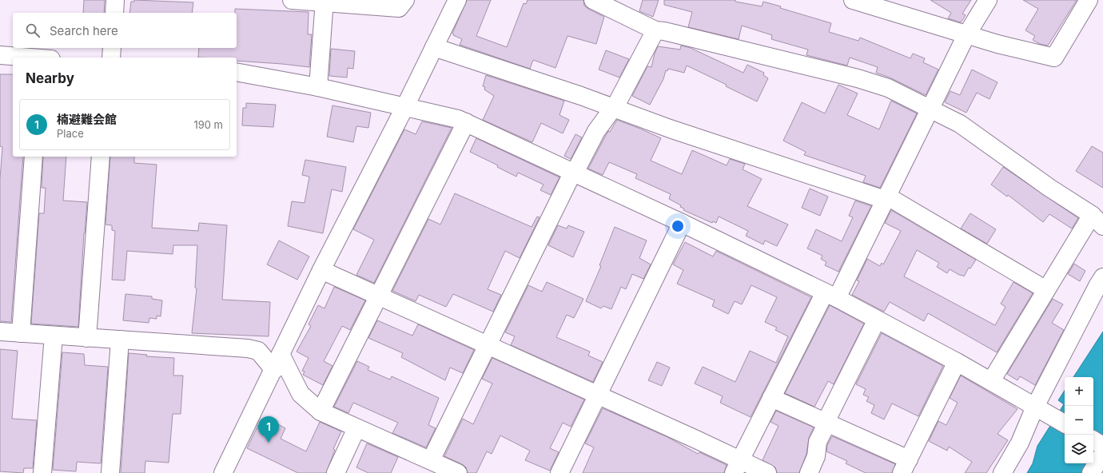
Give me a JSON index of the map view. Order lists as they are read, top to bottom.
{
  "page": {
    "search": "Search here",
    "heading": "Nearby",
    "list": [
      {
        "mark": "1",
        "name": "楠避難会館",
        "note": "Place",
        "value": "190 m"
      }
    ],
    "map_buttons": ["+", "−"],
    "pins": "1"
  }
}
